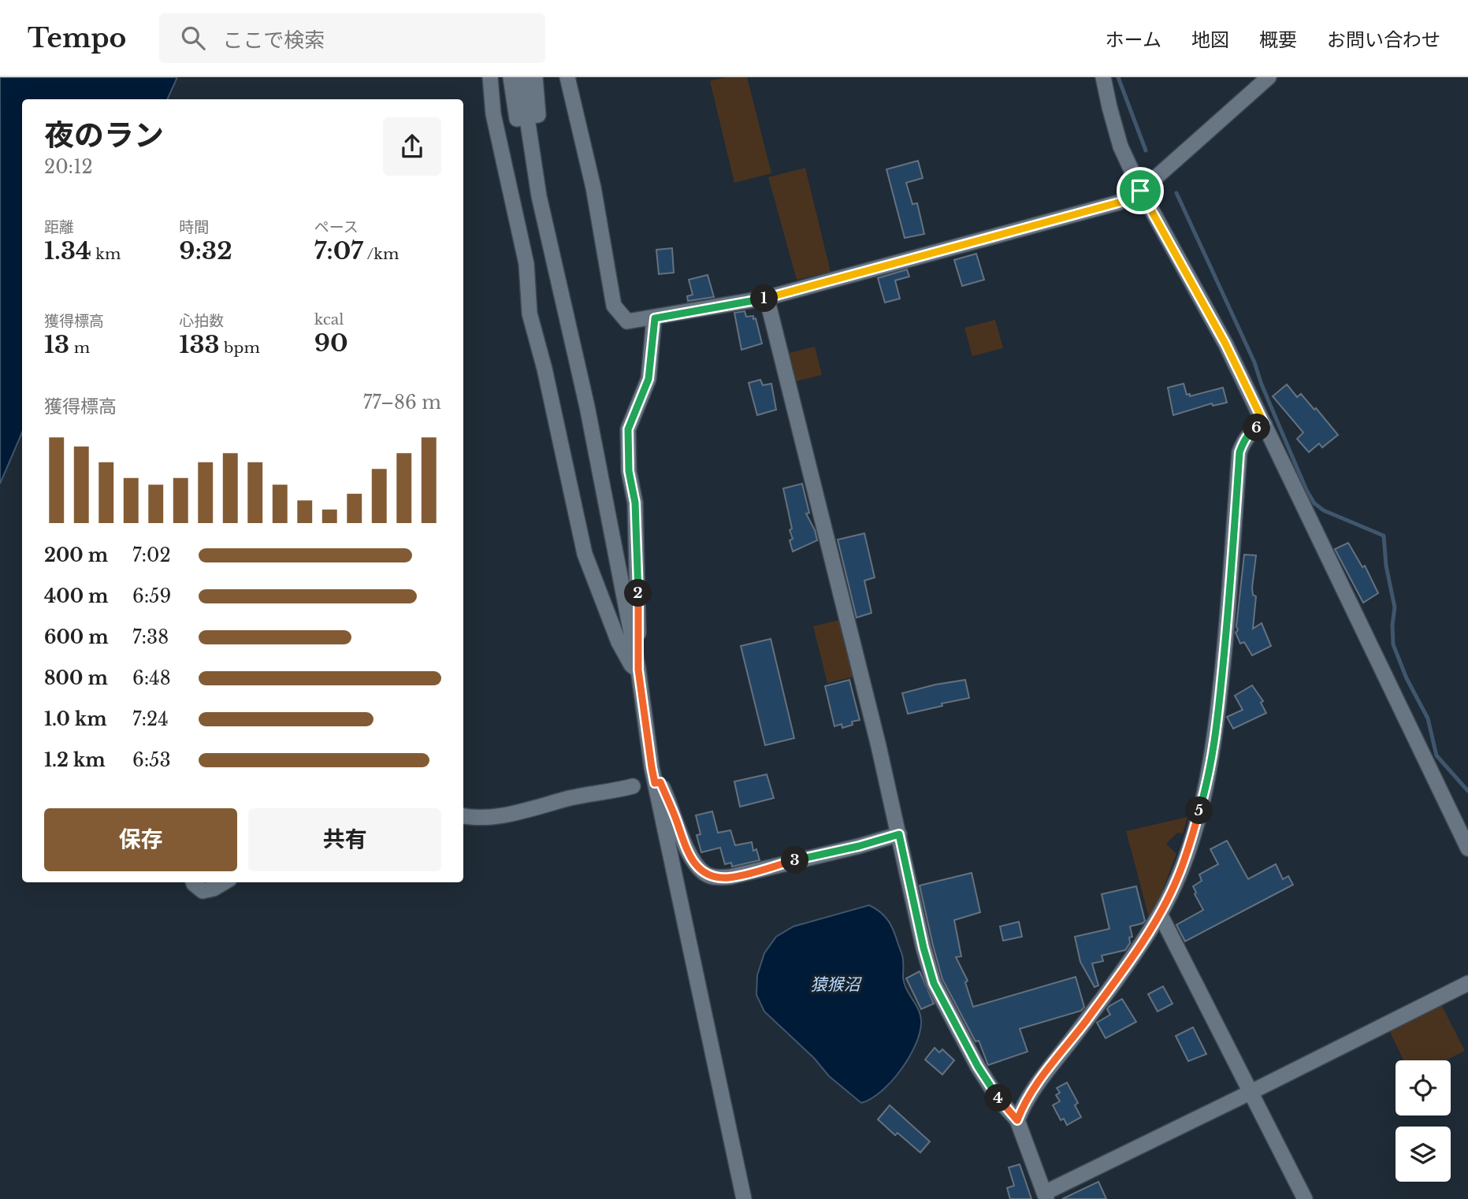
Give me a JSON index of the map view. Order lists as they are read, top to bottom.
{
  "water": ["猿猴沼"],
  "page": {
    "header": "Tempo",
    "search": "ここで検索",
    "nav": [
      "ホーム",
      "地図",
      "概要",
      "お問い合わせ"
    ],
    "heading": ["夜のラン", "20:12"],
    "stats": [
      ["距離", "1.34 km"],
      ["時間", "9:32"],
      ["ペース", "7:07 /km"],
      ["獲得標高", "13 m"],
      ["心拍数", "133 bpm"],
      ["kcal", "90"]
    ],
    "pins": [
      "1",
      "6",
      "2",
      "5",
      "3",
      "4"
    ],
    "chart": ["獲得標高", "77–86 m"],
    "list": [
      {
        "name": "200 m",
        "note": "7:02"
      },
      {
        "name": "400 m",
        "note": "6:59"
      },
      {
        "name": "600 m",
        "note": "7:38"
      },
      {
        "name": "800 m",
        "note": "6:48"
      },
      {
        "name": "1.0 km",
        "note": "7:24"
      },
      {
        "name": "1.2 km",
        "note": "6:53"
      }
    ],
    "buttons": ["保存", "共有"]
  }
}
